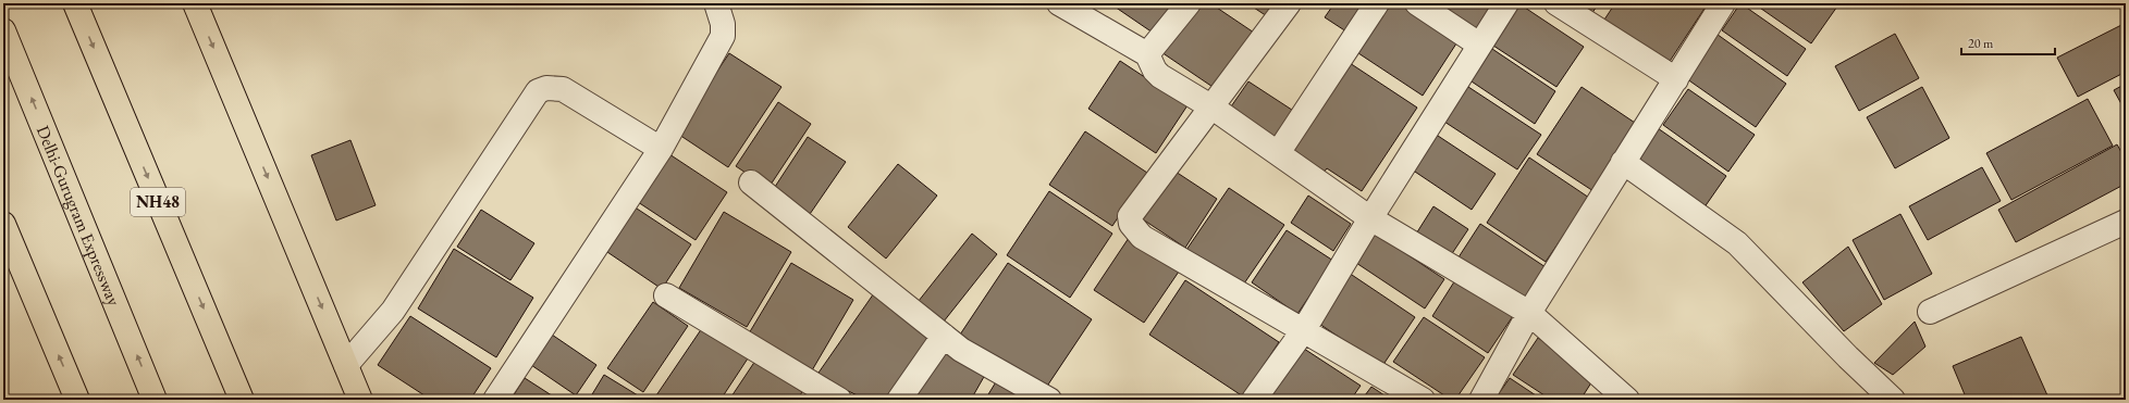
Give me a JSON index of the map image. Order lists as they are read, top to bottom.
{
  "streets": {
    "main road": ["NH48", "Delhi-Gurugram Expressway"]
  },
  "scale_bar": "20 m"
}
